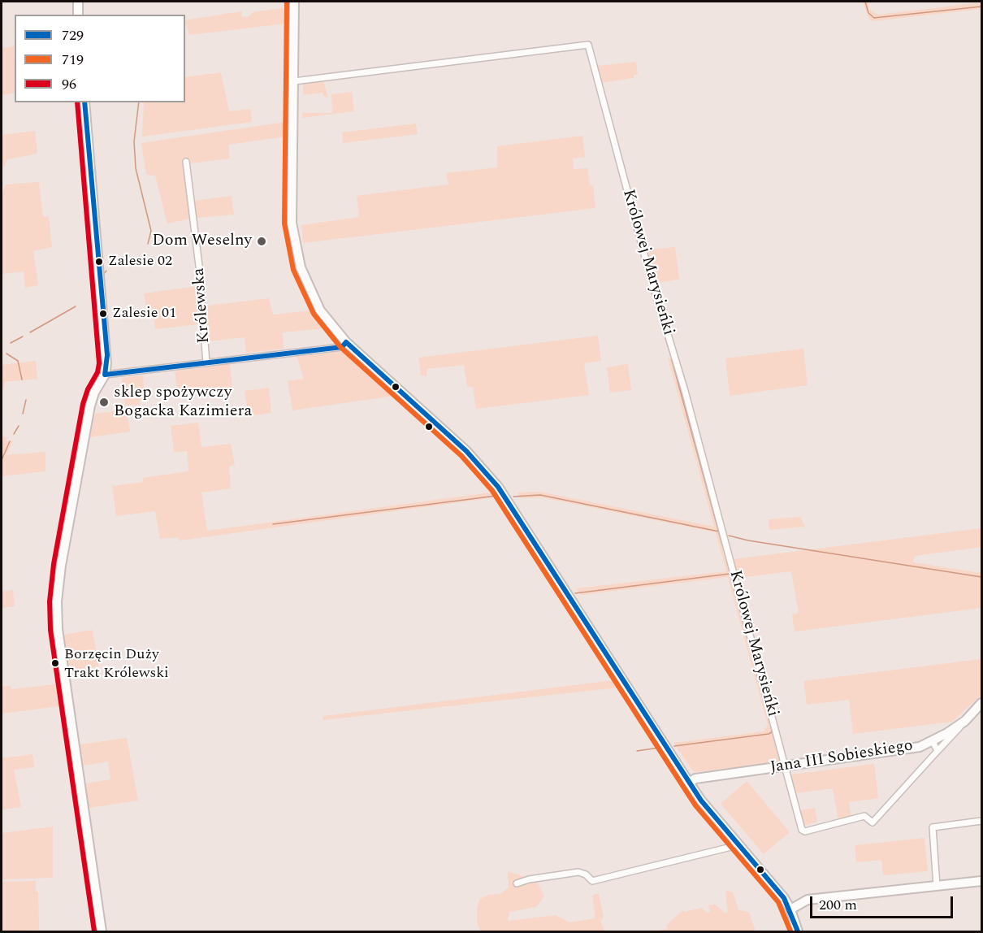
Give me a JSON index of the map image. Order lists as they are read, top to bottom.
{
  "streets": {
    "main road": ["Jana III Sobieskiego"],
    "street": ["Królowej Marysieńki", "Królewska"]
  },
  "crossings": [
    ["Królowej Marysieńki", "Jana III Sobieskiego"]
  ],
  "places": [
    "Dom Weselny",
    "Zalesie 02",
    "Zalesie 01",
    "sklep spożywczy Bogacka Kazimiera",
    "Borzęcin Duży Trakt Królewski"
  ],
  "lines": ["transit line 719", "transit line 729", "transit line 96"],
  "legend": ["729", "719", "96"],
  "scale_bar": "200 m"
}
